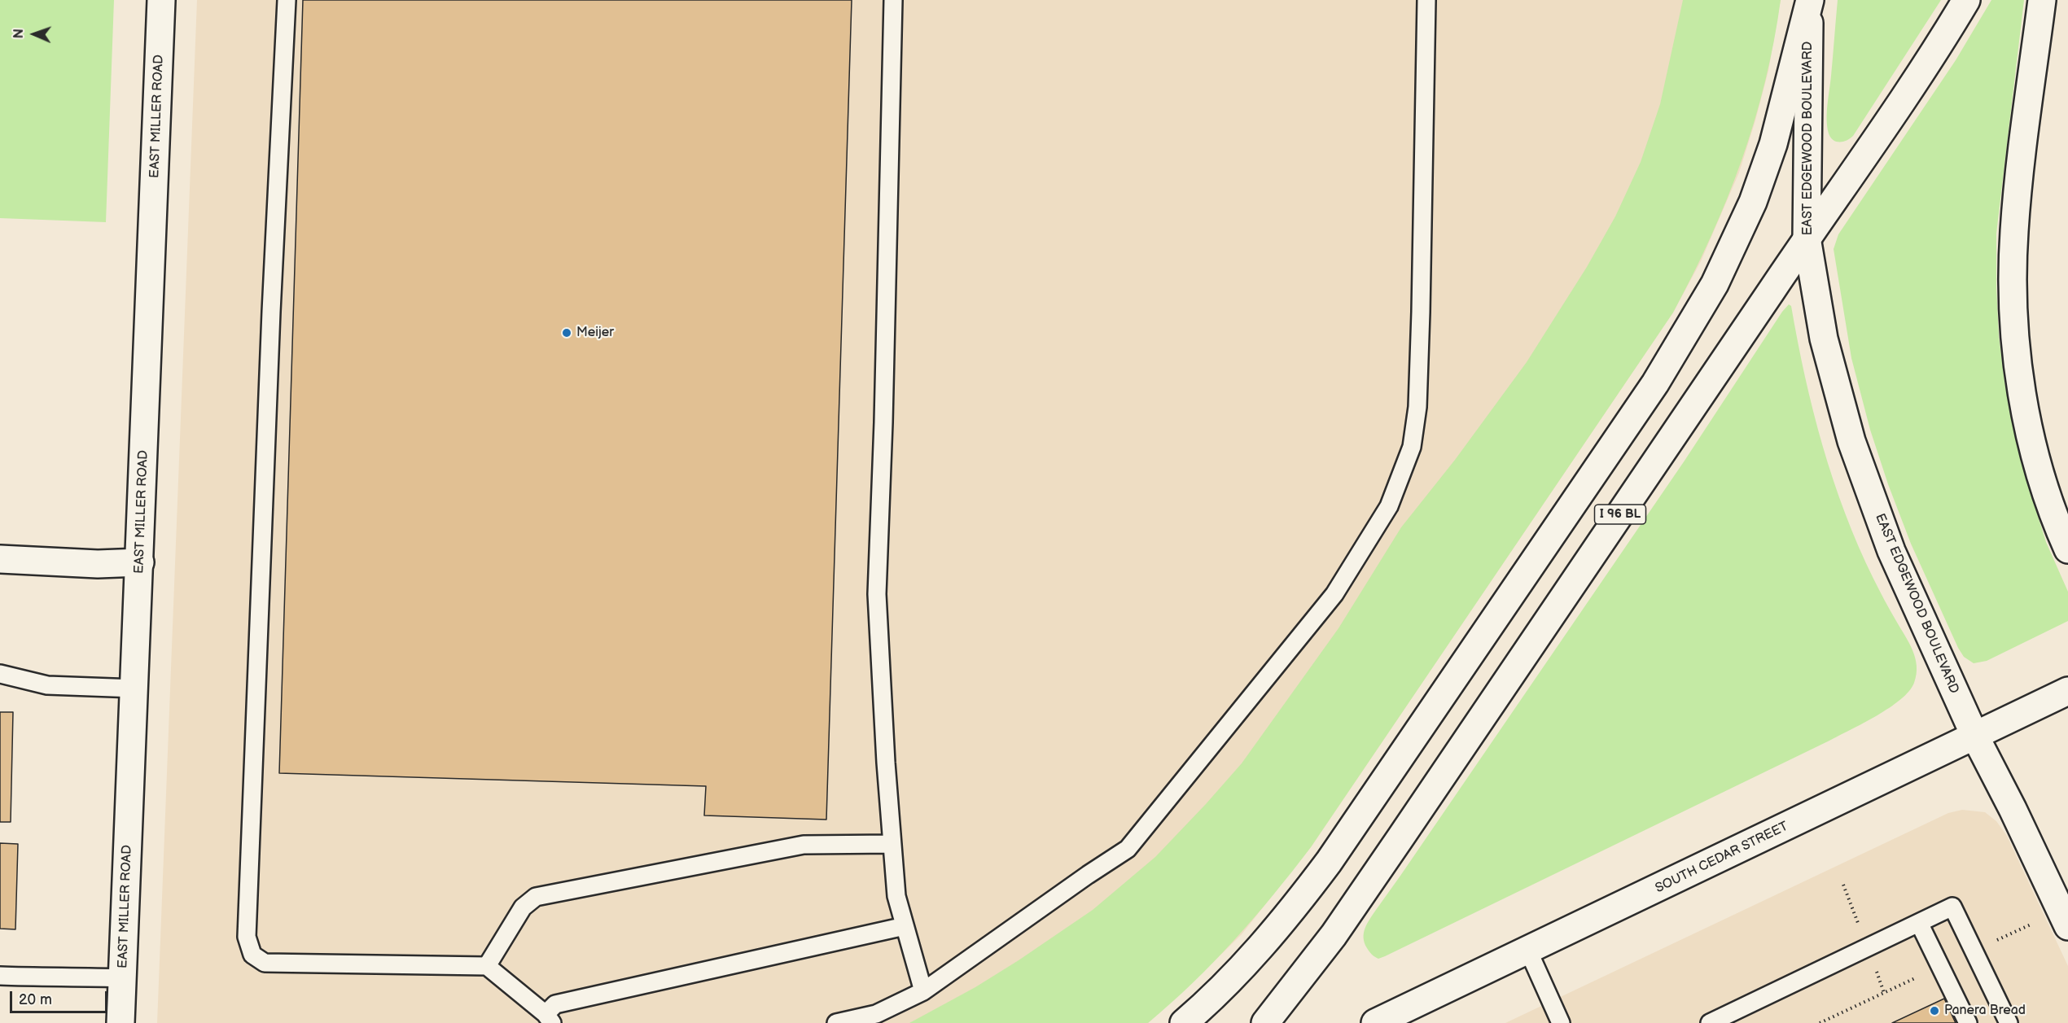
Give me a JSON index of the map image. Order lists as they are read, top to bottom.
{
  "streets": {
    "main road": [
      "EAST MILLER ROAD",
      "EAST EDGEWOOD BOULEVARD",
      "I 96 BL",
      "SOUTH CEDAR STREET"
    ]
  },
  "crossings": [
    ["EAST EDGEWOOD BOULEVARD", "I 96 BL"],
    ["EAST EDGEWOOD BOULEVARD", "SOUTH CEDAR STREET"]
  ],
  "places": ["Meijer", "Panera Bread"],
  "scale_bar": "20 m",
  "north": "left"
}
